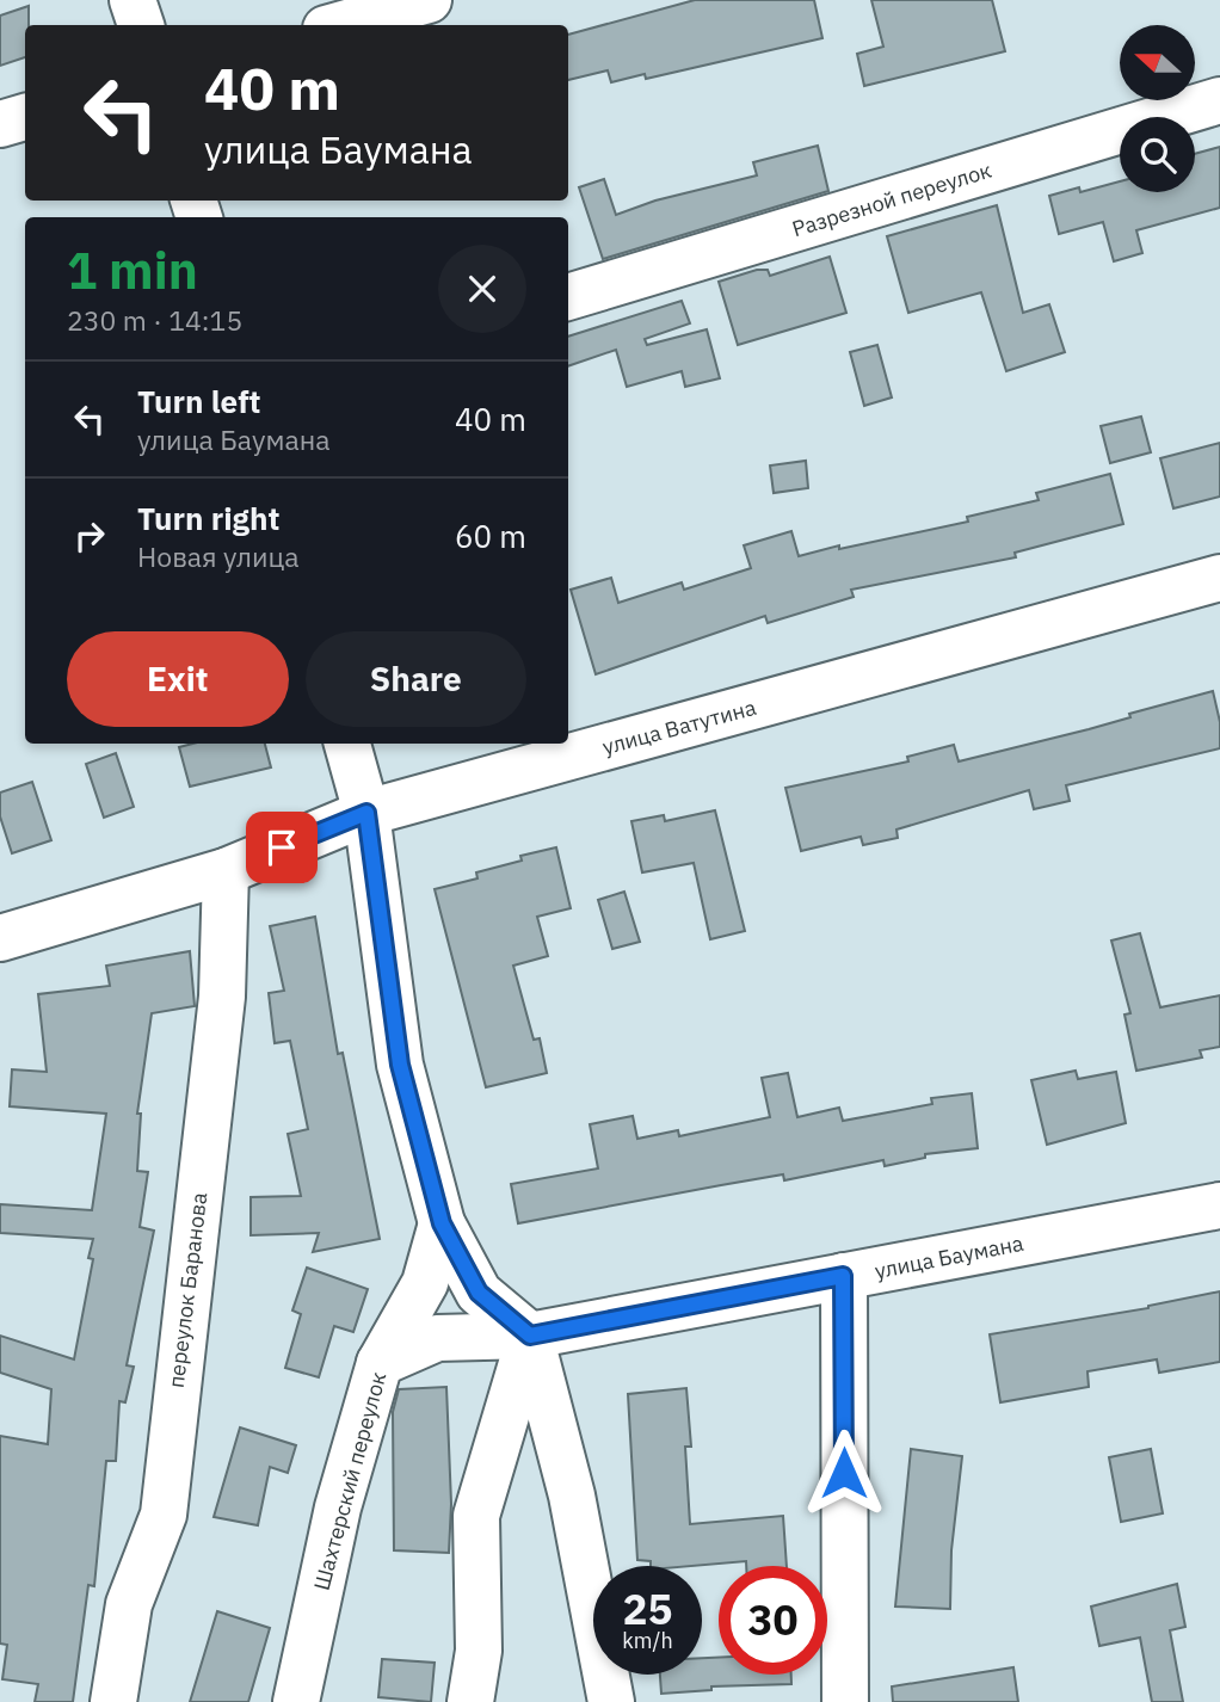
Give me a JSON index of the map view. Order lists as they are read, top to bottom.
{
  "streets": {
    "street": [
      "Разрезной переулок",
      "улица Ватутина",
      "улица Баумана",
      "переулок Баранова",
      "Шахтерский переулок"
    ]
  },
  "crossings": [
    ["улица Ватутина", "переулок Баранова"],
    ["улица Баумана", "Шахтерский переулок"]
  ],
  "north": "left",
  "page": {
    "turn": ["40 m", "улица Баумана"],
    "heading": ["1 min", "230 m · 14:15"],
    "list": [
      {
        "name": "Turn left",
        "note": "улица Баумана",
        "value": "40 m"
      },
      {
        "name": "Turn right",
        "note": "Новая улица",
        "value": "60 m"
      }
    ],
    "buttons": ["Exit", "Share"],
    "speed": "25 km/h",
    "limit": "30"
  }
}
